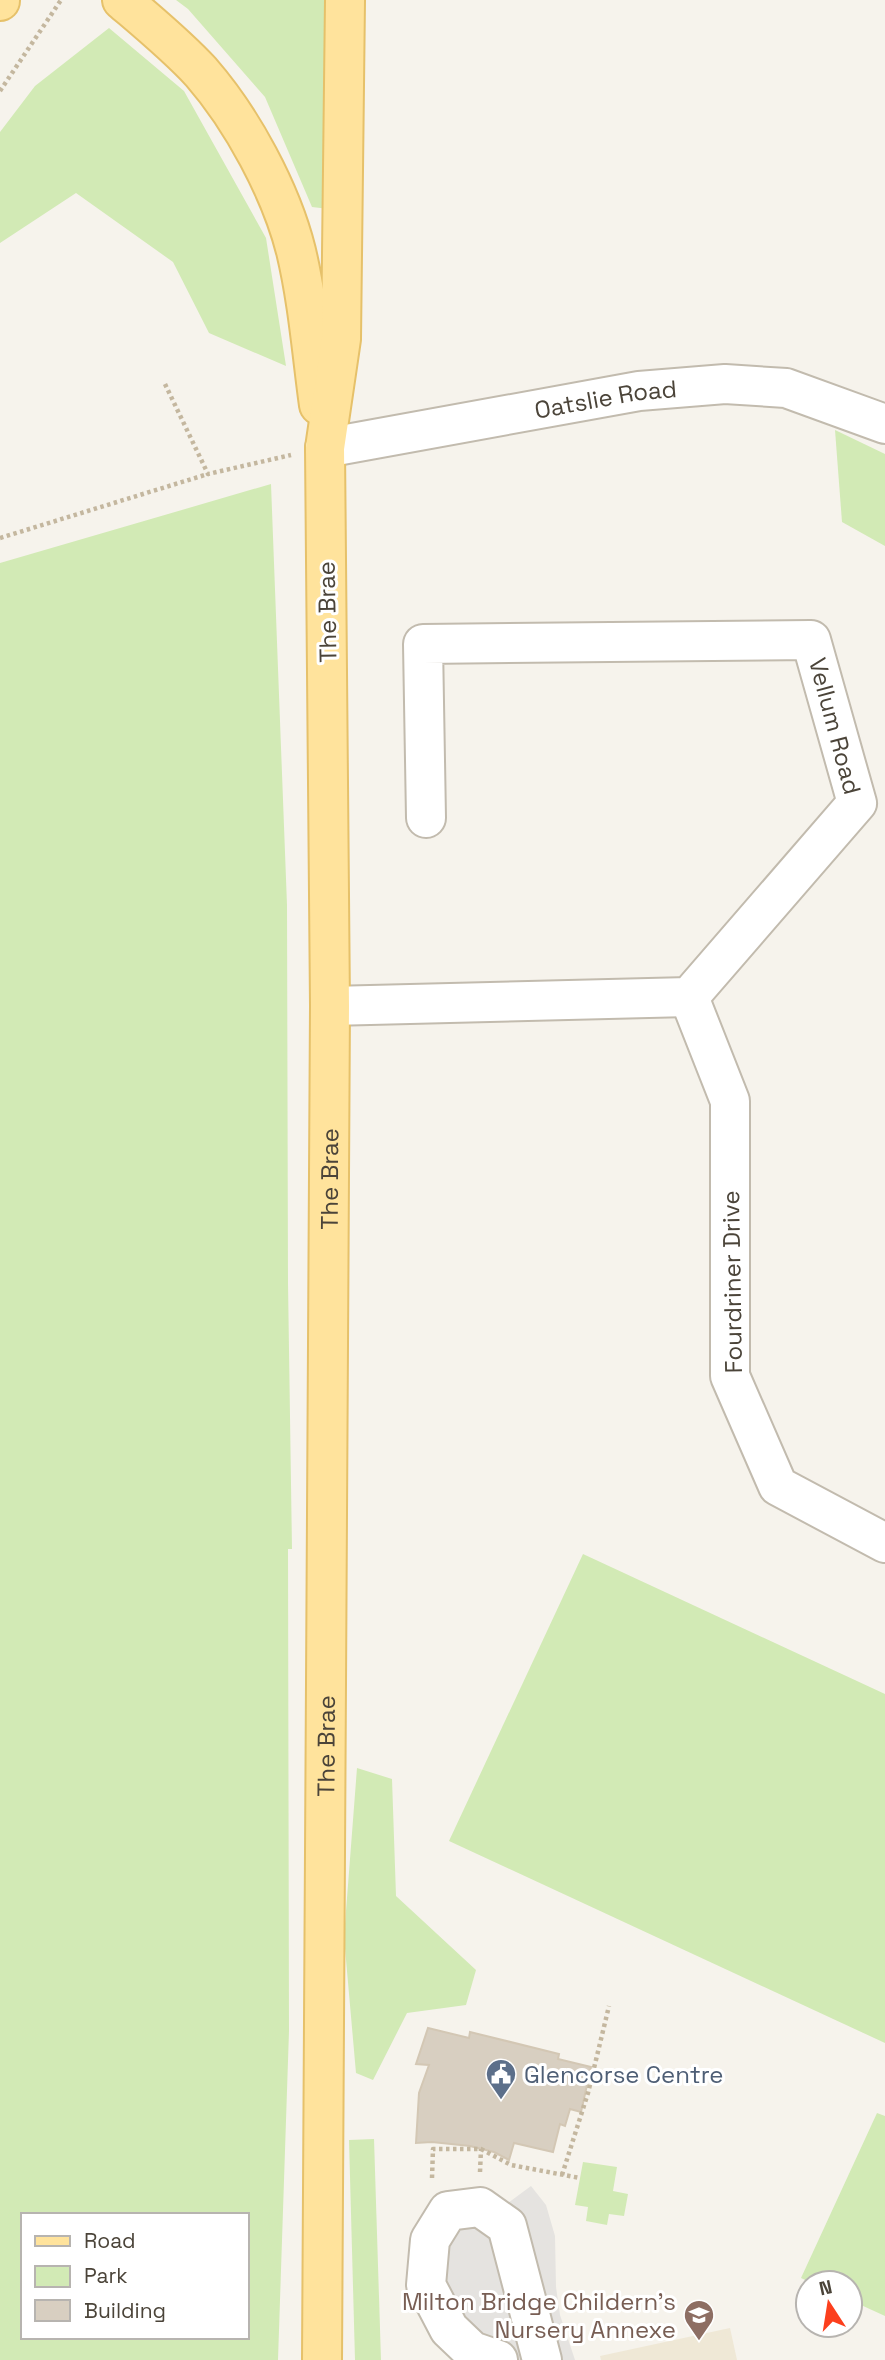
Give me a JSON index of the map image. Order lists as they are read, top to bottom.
{
  "streets": {
    "main road": ["The Brae"],
    "street": ["Oatslie Road", "Vellum Road", "Fourdriner Drive"]
  },
  "crossings": [
    ["Oatslie Road", "The Brae"],
    ["Vellum Road", "Fourdriner Drive"]
  ],
  "places": {
    "public building": ["Glencorse Centre"],
    "school or university": ["Milton Bridge Childern's Nursery Annexe"]
  },
  "legend": ["Road", "Park", "Building"],
  "north": "top"
}
